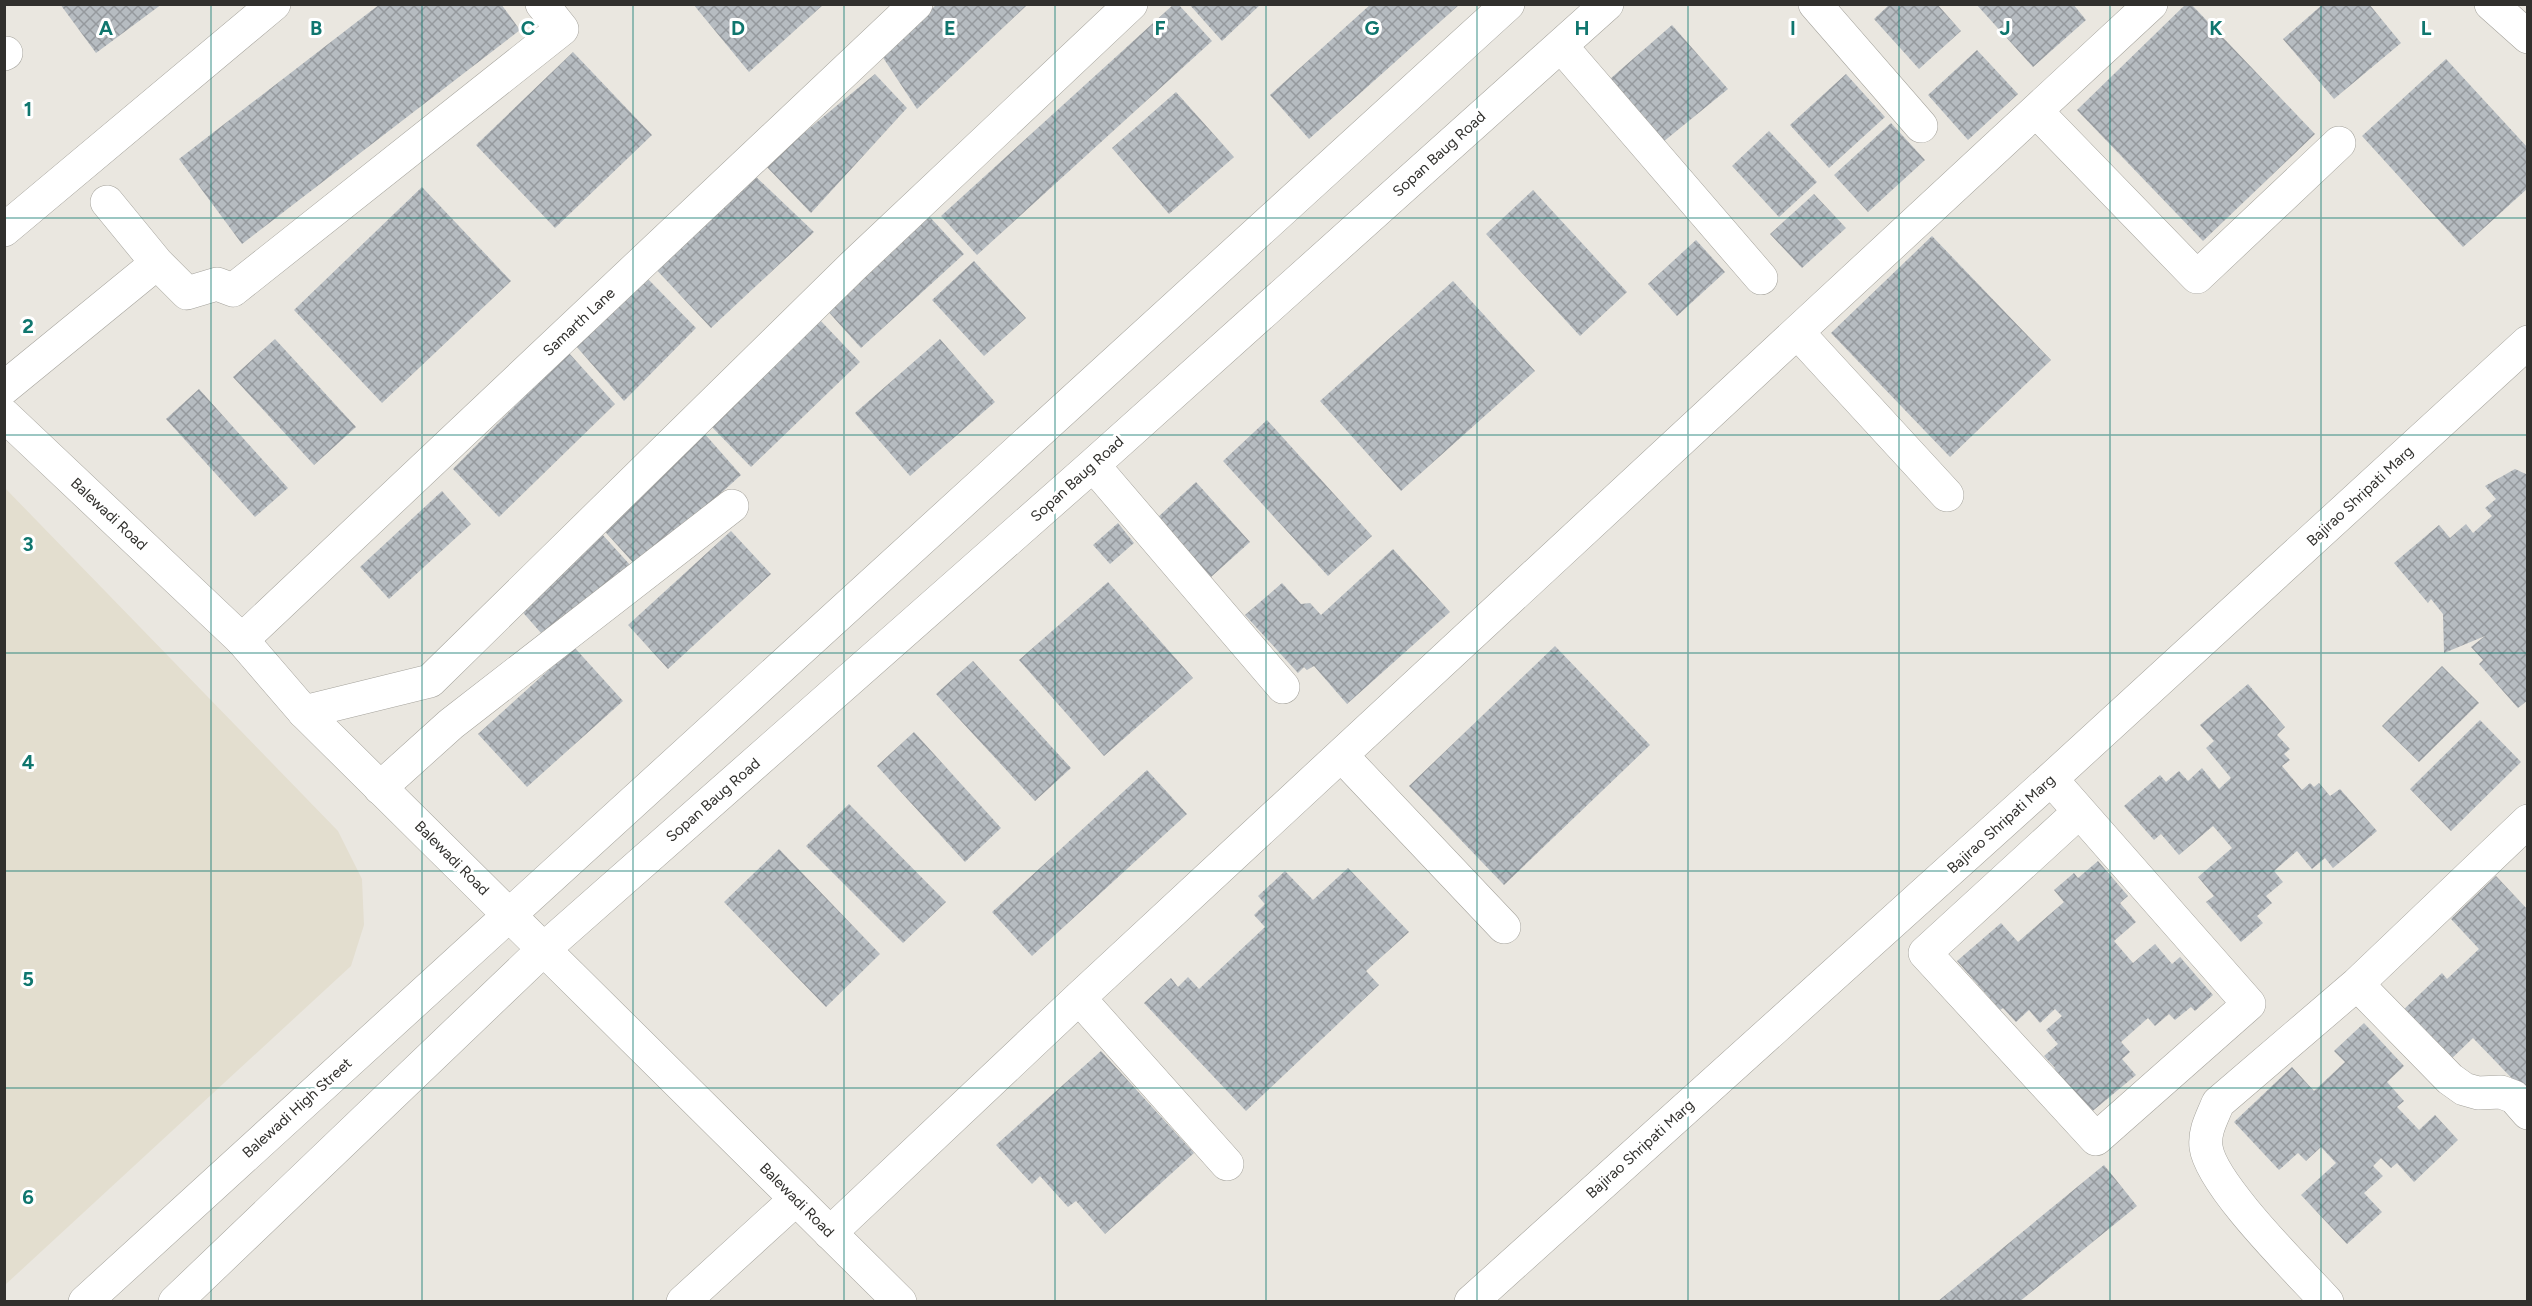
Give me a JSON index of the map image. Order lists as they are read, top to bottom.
{
  "streets": {
    "street": [
      "Sopan Baug Road",
      "Samarth Lane",
      "Bajirao Shripati Marg",
      "Balewadi Road",
      "Balewadi High Street"
    ]
  },
  "crossings": [
    ["Sopan Baug Road", "Balewadi Road"],
    ["Samarth Lane", "Balewadi Road"],
    ["Balewadi Road", "Balewadi High Street"]
  ],
  "grid": {
    "columns": [
      "A",
      "B",
      "C",
      "D",
      "E",
      "F",
      "G",
      "H",
      "I",
      "J",
      "K",
      "L"
    ],
    "rows": [
      "1",
      "2",
      "3",
      "4",
      "5",
      "6"
    ]
  }
}
